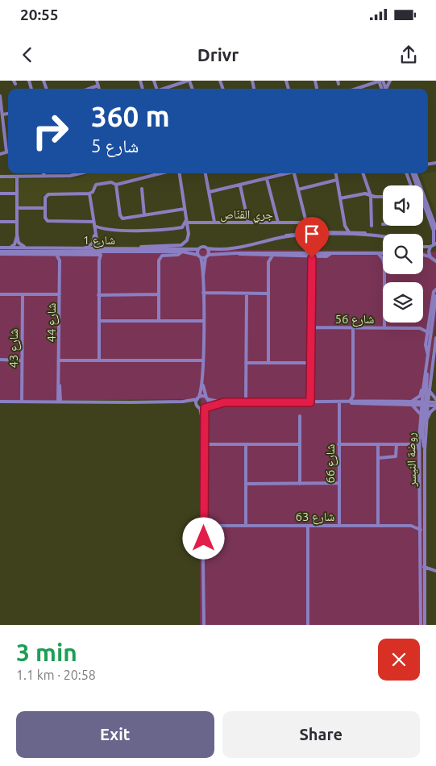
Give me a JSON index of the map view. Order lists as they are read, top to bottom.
{
  "streets": {
    "street": [
      "جري القنّاص",
      "شارع 1",
      "شارع 56",
      "شارع 44",
      "شارع 43",
      "روضة النيسر",
      "شارع 66",
      "شارع 63"
    ]
  },
  "crossings": [
    ["شارع 1", "شارع 44"],
    ["روضة النيسر", "شارع 63"],
    ["شارع 66", "شارع 63"]
  ],
  "page": {
    "status": "20:55",
    "header": "Drivr",
    "turn": ["360 m", "شارع 5"],
    "heading": ["3 min", "1.1 km · 20:58"],
    "buttons": ["Exit", "Share"]
  }
}
